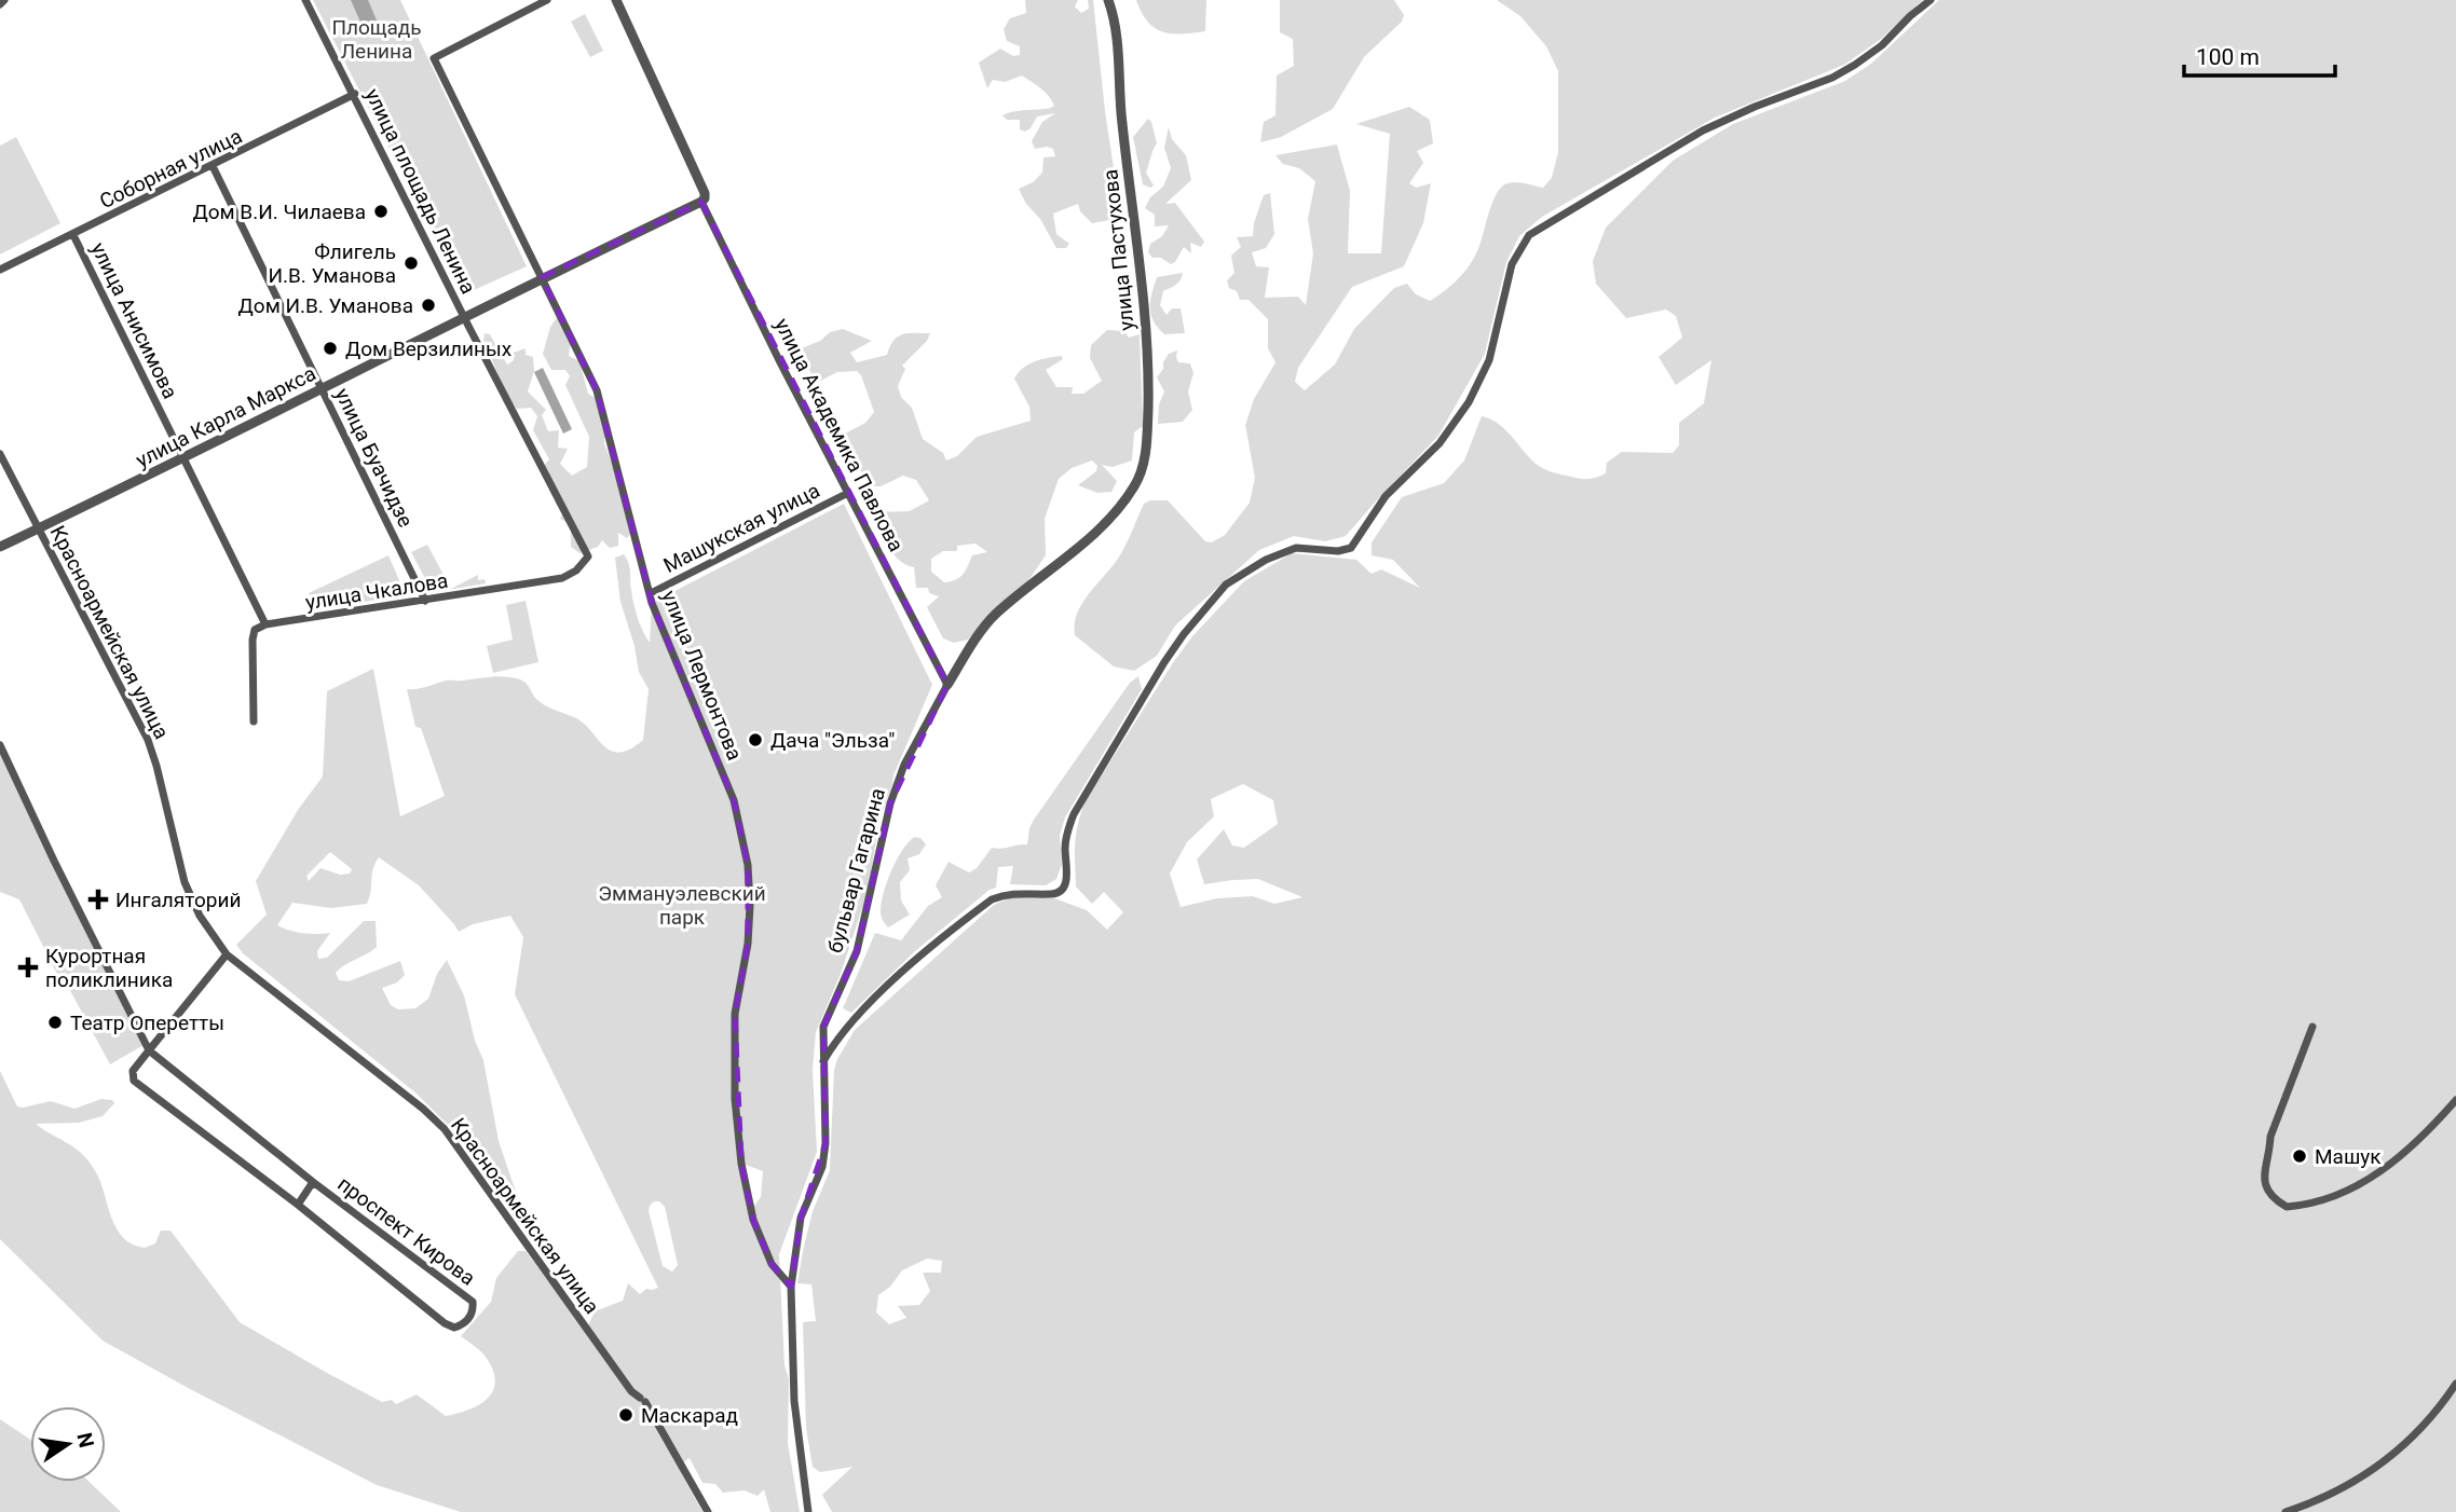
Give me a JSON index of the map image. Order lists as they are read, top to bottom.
{
  "streets": {
    "street": [
      "Соборная улица",
      "улица площадь Ленина",
      "улица Пастухова",
      "улица Анисимова",
      "улица Карла Маркса",
      "улица Академика Павлова",
      "улица Буачидзе",
      "Машукская улица",
      "улица Чкалова",
      "Красноармейская улица",
      "улица Лермонтова",
      "бульвар Гагарина",
      "проспект Кирова"
    ]
  },
  "crossings": [
    ["Соборная улица", "улица площадь Ленина"],
    ["Соборная улица", "улица Анисимова"],
    ["Соборная улица", "улица Буачидзе"],
    ["улица площадь Ленина", "улица Карла Маркса"],
    ["улица площадь Ленина", "улица Чкалова"],
    ["улица Пастухова", "бульвар Гагарина"],
    ["улица Анисимова", "улица Карла Маркса"],
    ["улица Анисимова", "улица Чкалова"],
    ["улица Карла Маркса", "улица Академика Павлова"],
    ["улица Карла Маркса", "улица Буачидзе"],
    ["улица Карла Маркса", "улица Чкалова"],
    ["улица Карла Маркса", "Красноармейская улица"],
    ["улица Карла Маркса", "улица Лермонтова"],
    ["улица Академика Павлова", "Машукская улица"],
    ["улица Академика Павлова", "бульвар Гагарина"],
    ["улица Буачидзе", "улица Чкалова"],
    ["Машукская улица", "улица Лермонтова"],
    ["улица Лермонтова", "бульвар Гагарина"]
  ],
  "parks": ["Площадь Ленина", "Эммануэлевский парк"],
  "places": {
    "other": [
      "Дом В.И. Чилаева",
      "Флигель И.В. Уманова",
      "Дом И.В. Уманова",
      "Дом Верзилиных",
      "Дача \"Эльза\"",
      "Театр Оперетты",
      "Машук",
      "Маскарад"
    ],
    "health": ["Ингаляторий", "Курортная поликлиника"]
  },
  "scale_bar": "100 m",
  "north": "right"
}
